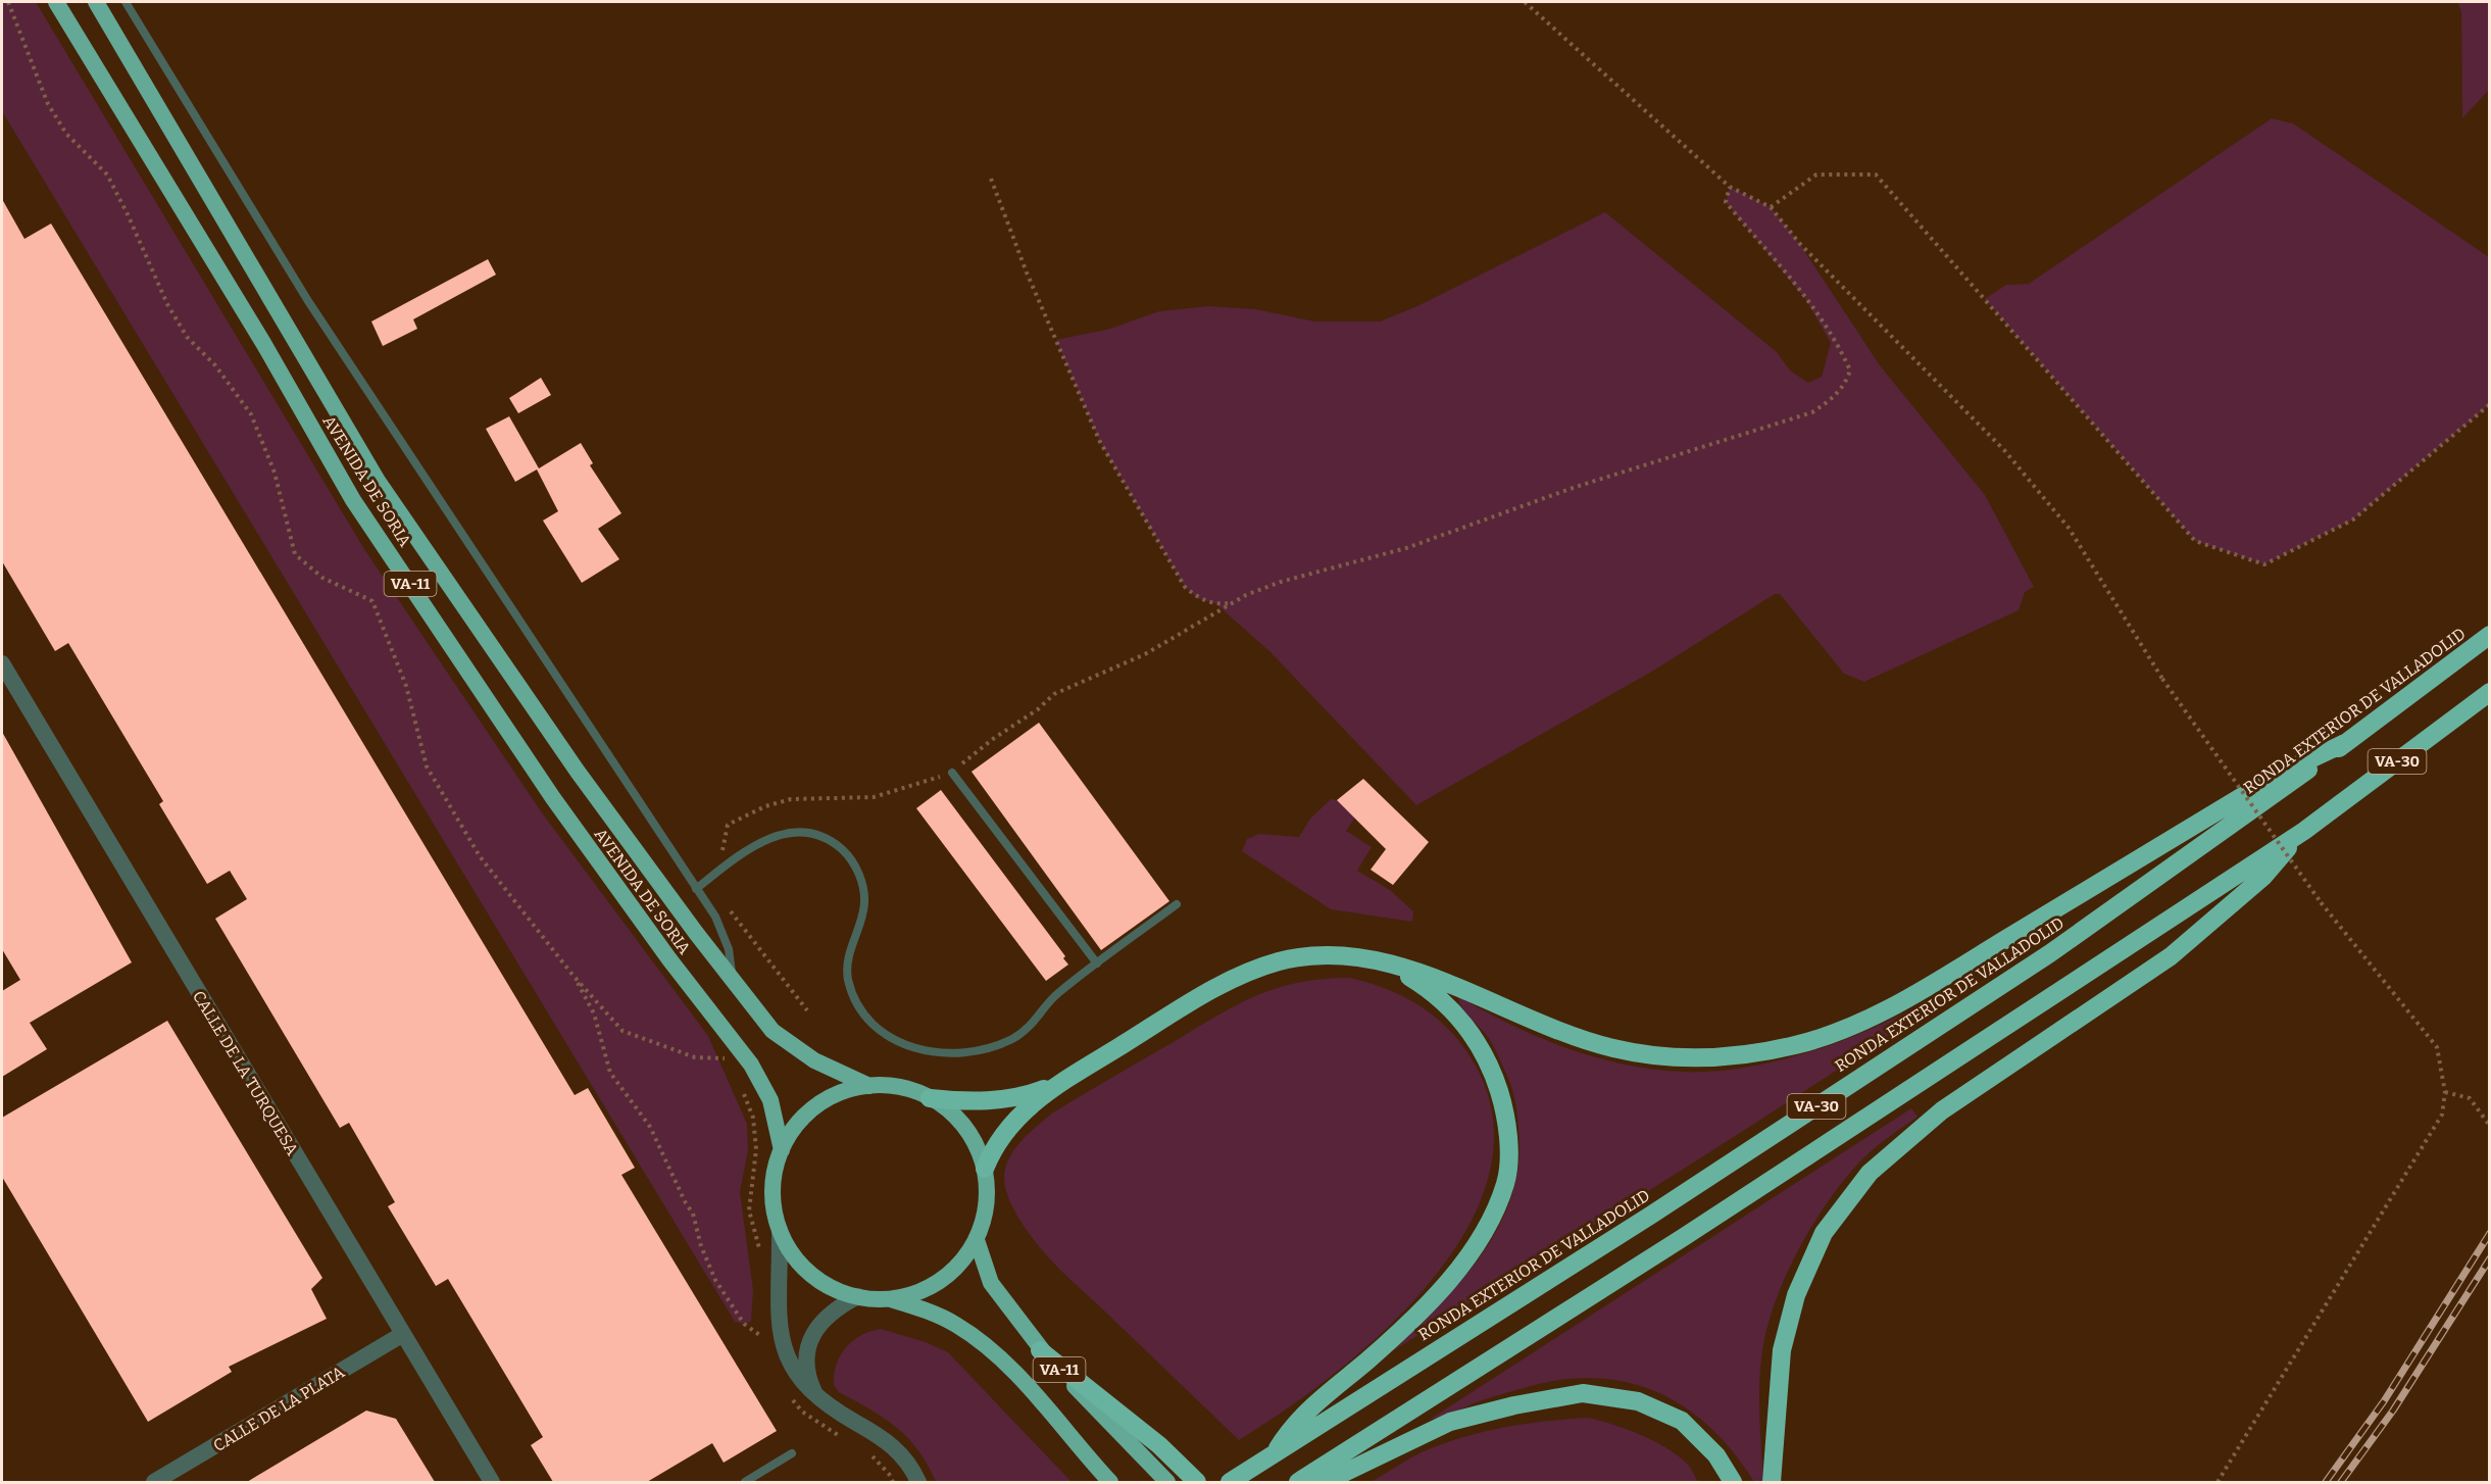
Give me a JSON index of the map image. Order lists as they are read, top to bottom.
{
  "streets": {
    "highway": [
      "AVENIDA DE SORIA",
      "VA-11",
      "RONDA EXTERIOR DE VALLADOLID",
      "VA-30"
    ],
    "street": ["CALLE DE LA TURQUESA", "CALLE DE LA PLATA"]
  },
  "crossings": [
    ["AVENIDA DE SORIA", "VA-11"],
    ["CALLE DE LA TURQUESA", "CALLE DE LA PLATA"]
  ]
}
